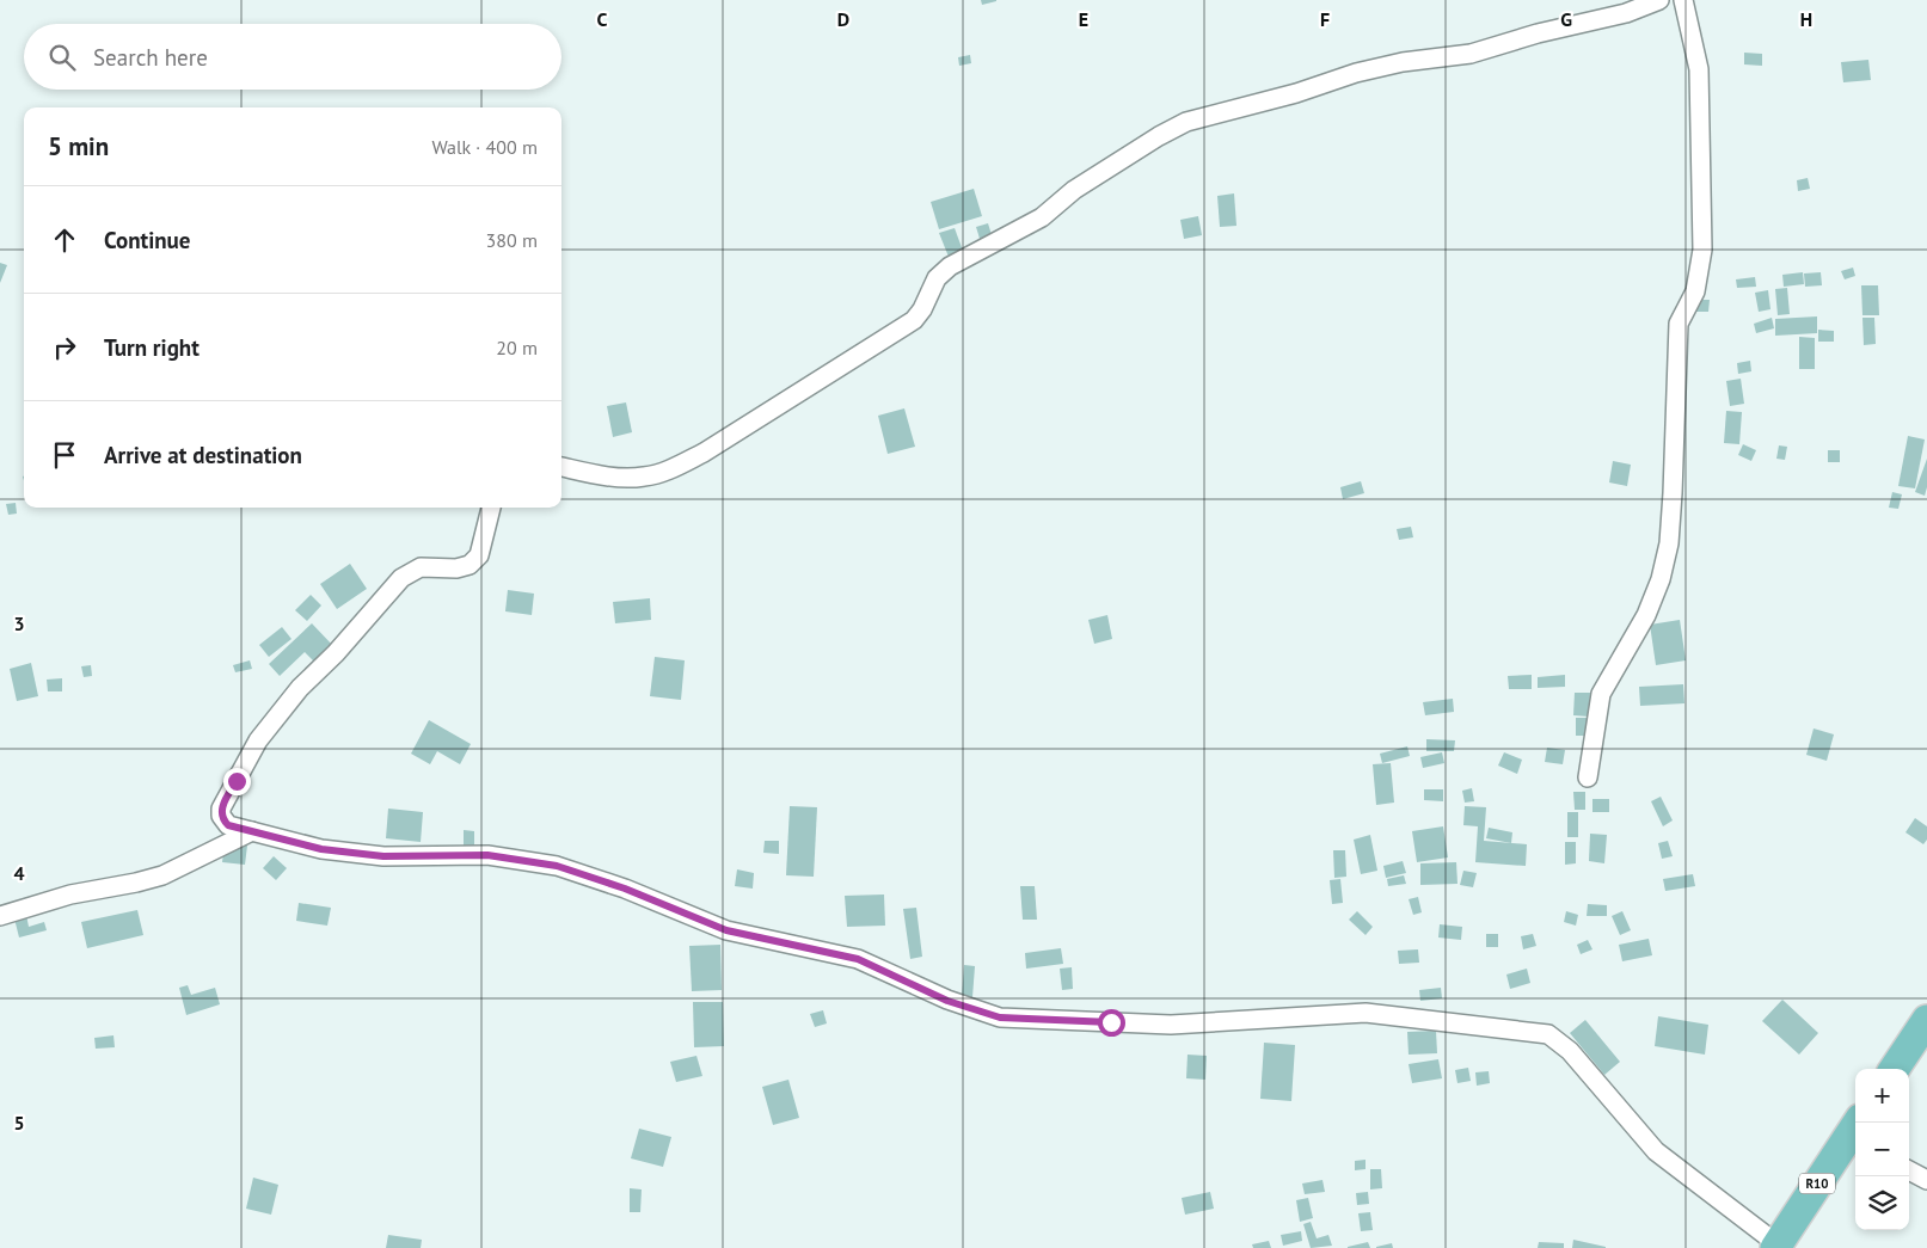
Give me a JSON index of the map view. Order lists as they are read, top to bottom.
{
  "streets": {
    "main road": ["R10"]
  },
  "page": {
    "search": "Search here",
    "heading": ["5 min", "Walk · 400 m"],
    "list": [
      ["Continue", "380 m"],
      ["Turn right", "20 m"],
      "Arrive at destination"
    ],
    "map_buttons": ["+", "−"]
  },
  "grid": {
    "columns": [
      "C",
      "D",
      "E",
      "F",
      "G",
      "H"
    ],
    "rows": ["3", "4", "5"]
  }
}
